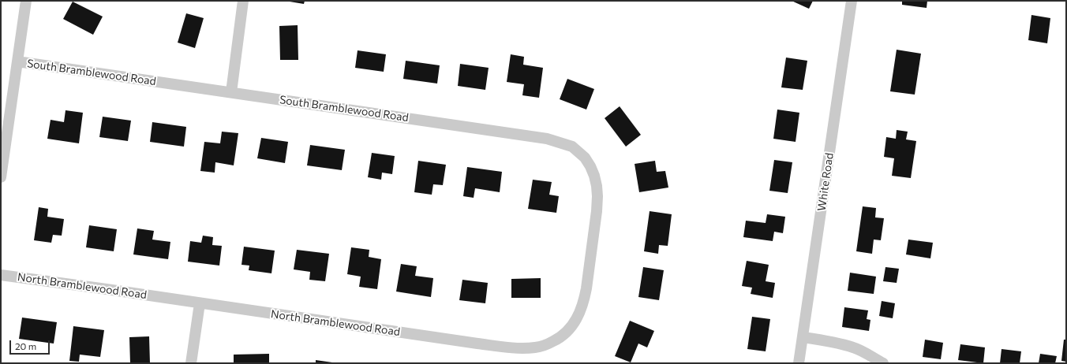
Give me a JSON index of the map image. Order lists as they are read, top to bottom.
{
  "streets": {
    "street": ["South Bramblewood Road", "White Road", "North Bramblewood Road"]
  },
  "crossings": [
    ["South Bramblewood Road", "North Bramblewood Road"]
  ],
  "scale_bar": "20 m"
}
